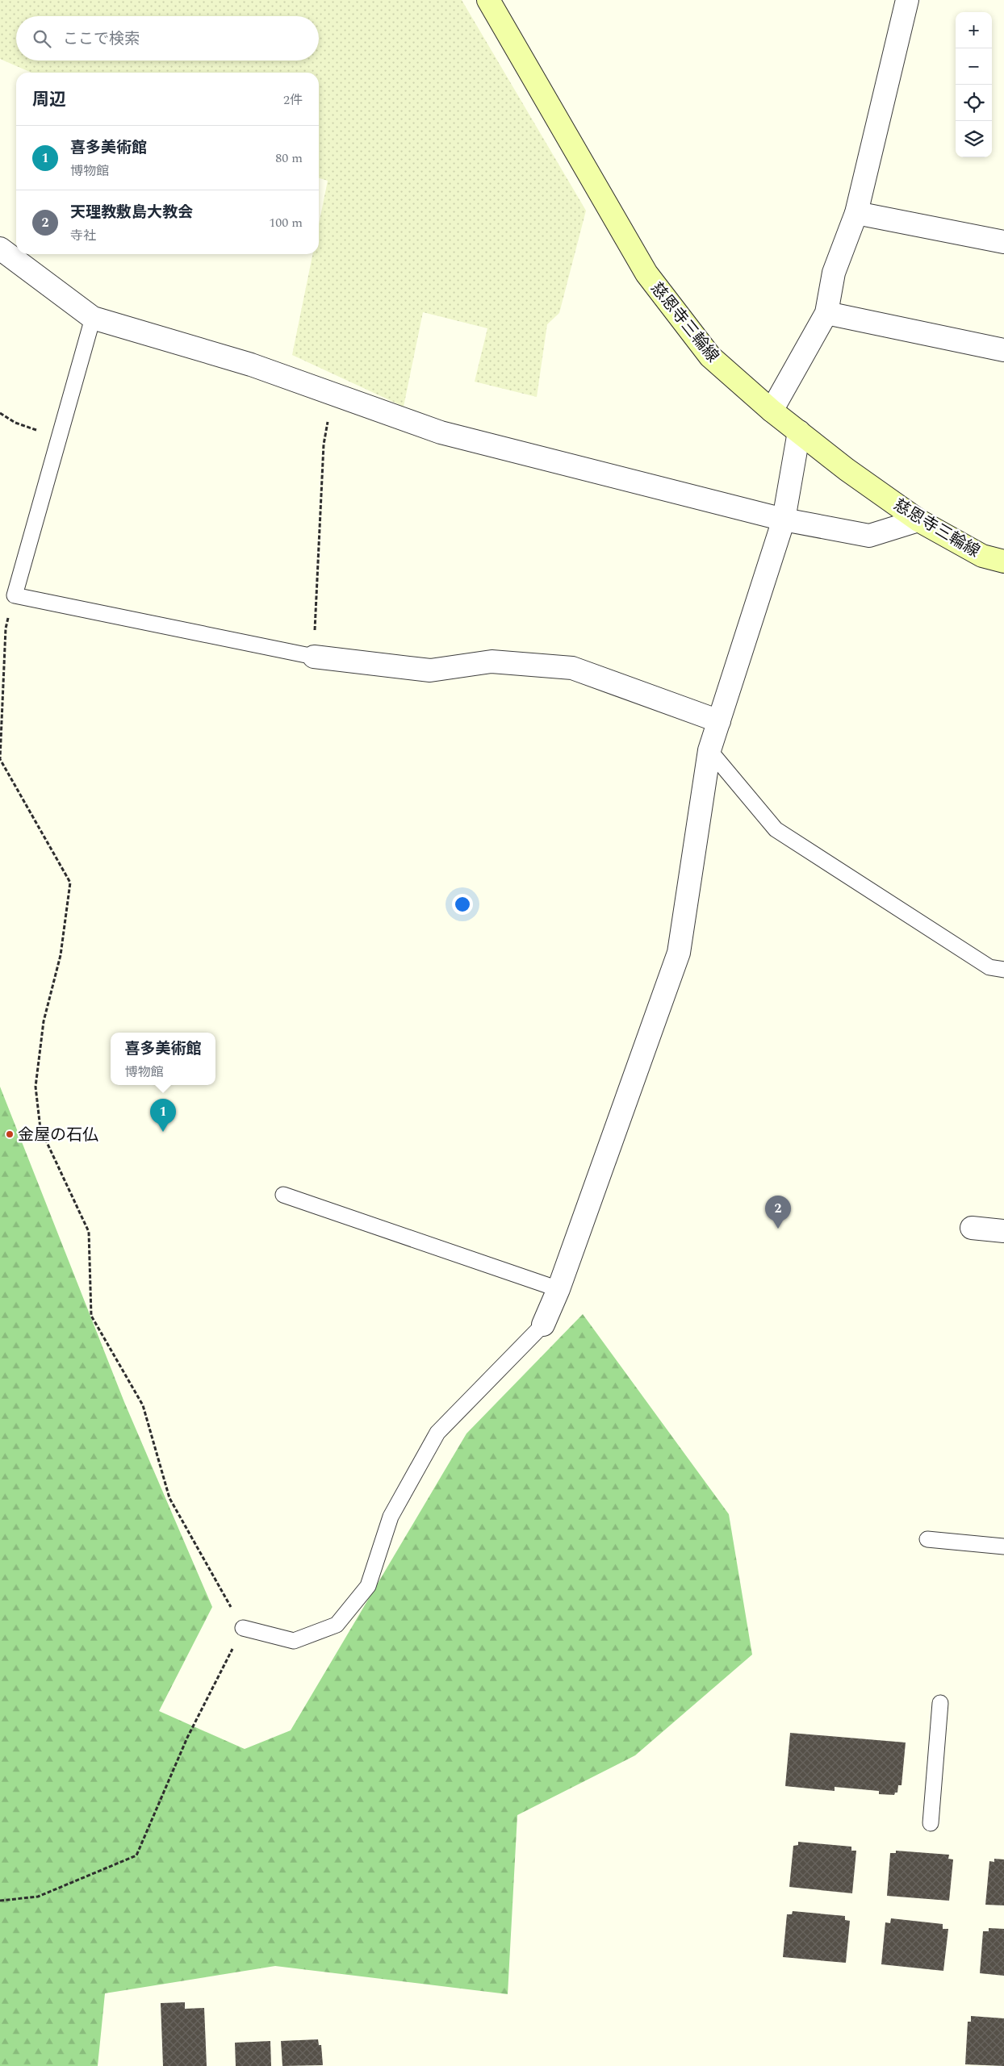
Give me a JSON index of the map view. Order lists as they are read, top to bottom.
{
  "streets": {
    "main road": ["慈恩寺三輪線"]
  },
  "places": ["金屋の石仏"],
  "page": {
    "map_buttons": ["+", "−"],
    "search": "ここで検索",
    "heading": ["周辺", "2件"],
    "list": [
      {
        "mark": "1",
        "name": "喜多美術館",
        "note": "博物館",
        "value": "80 m"
      },
      {
        "mark": "2",
        "name": "天理教敷島大教会",
        "note": "寺社",
        "value": "100 m"
      }
    ],
    "popup": ["喜多美術館", "博物館"],
    "pins": ["1", "2"]
  }
}
